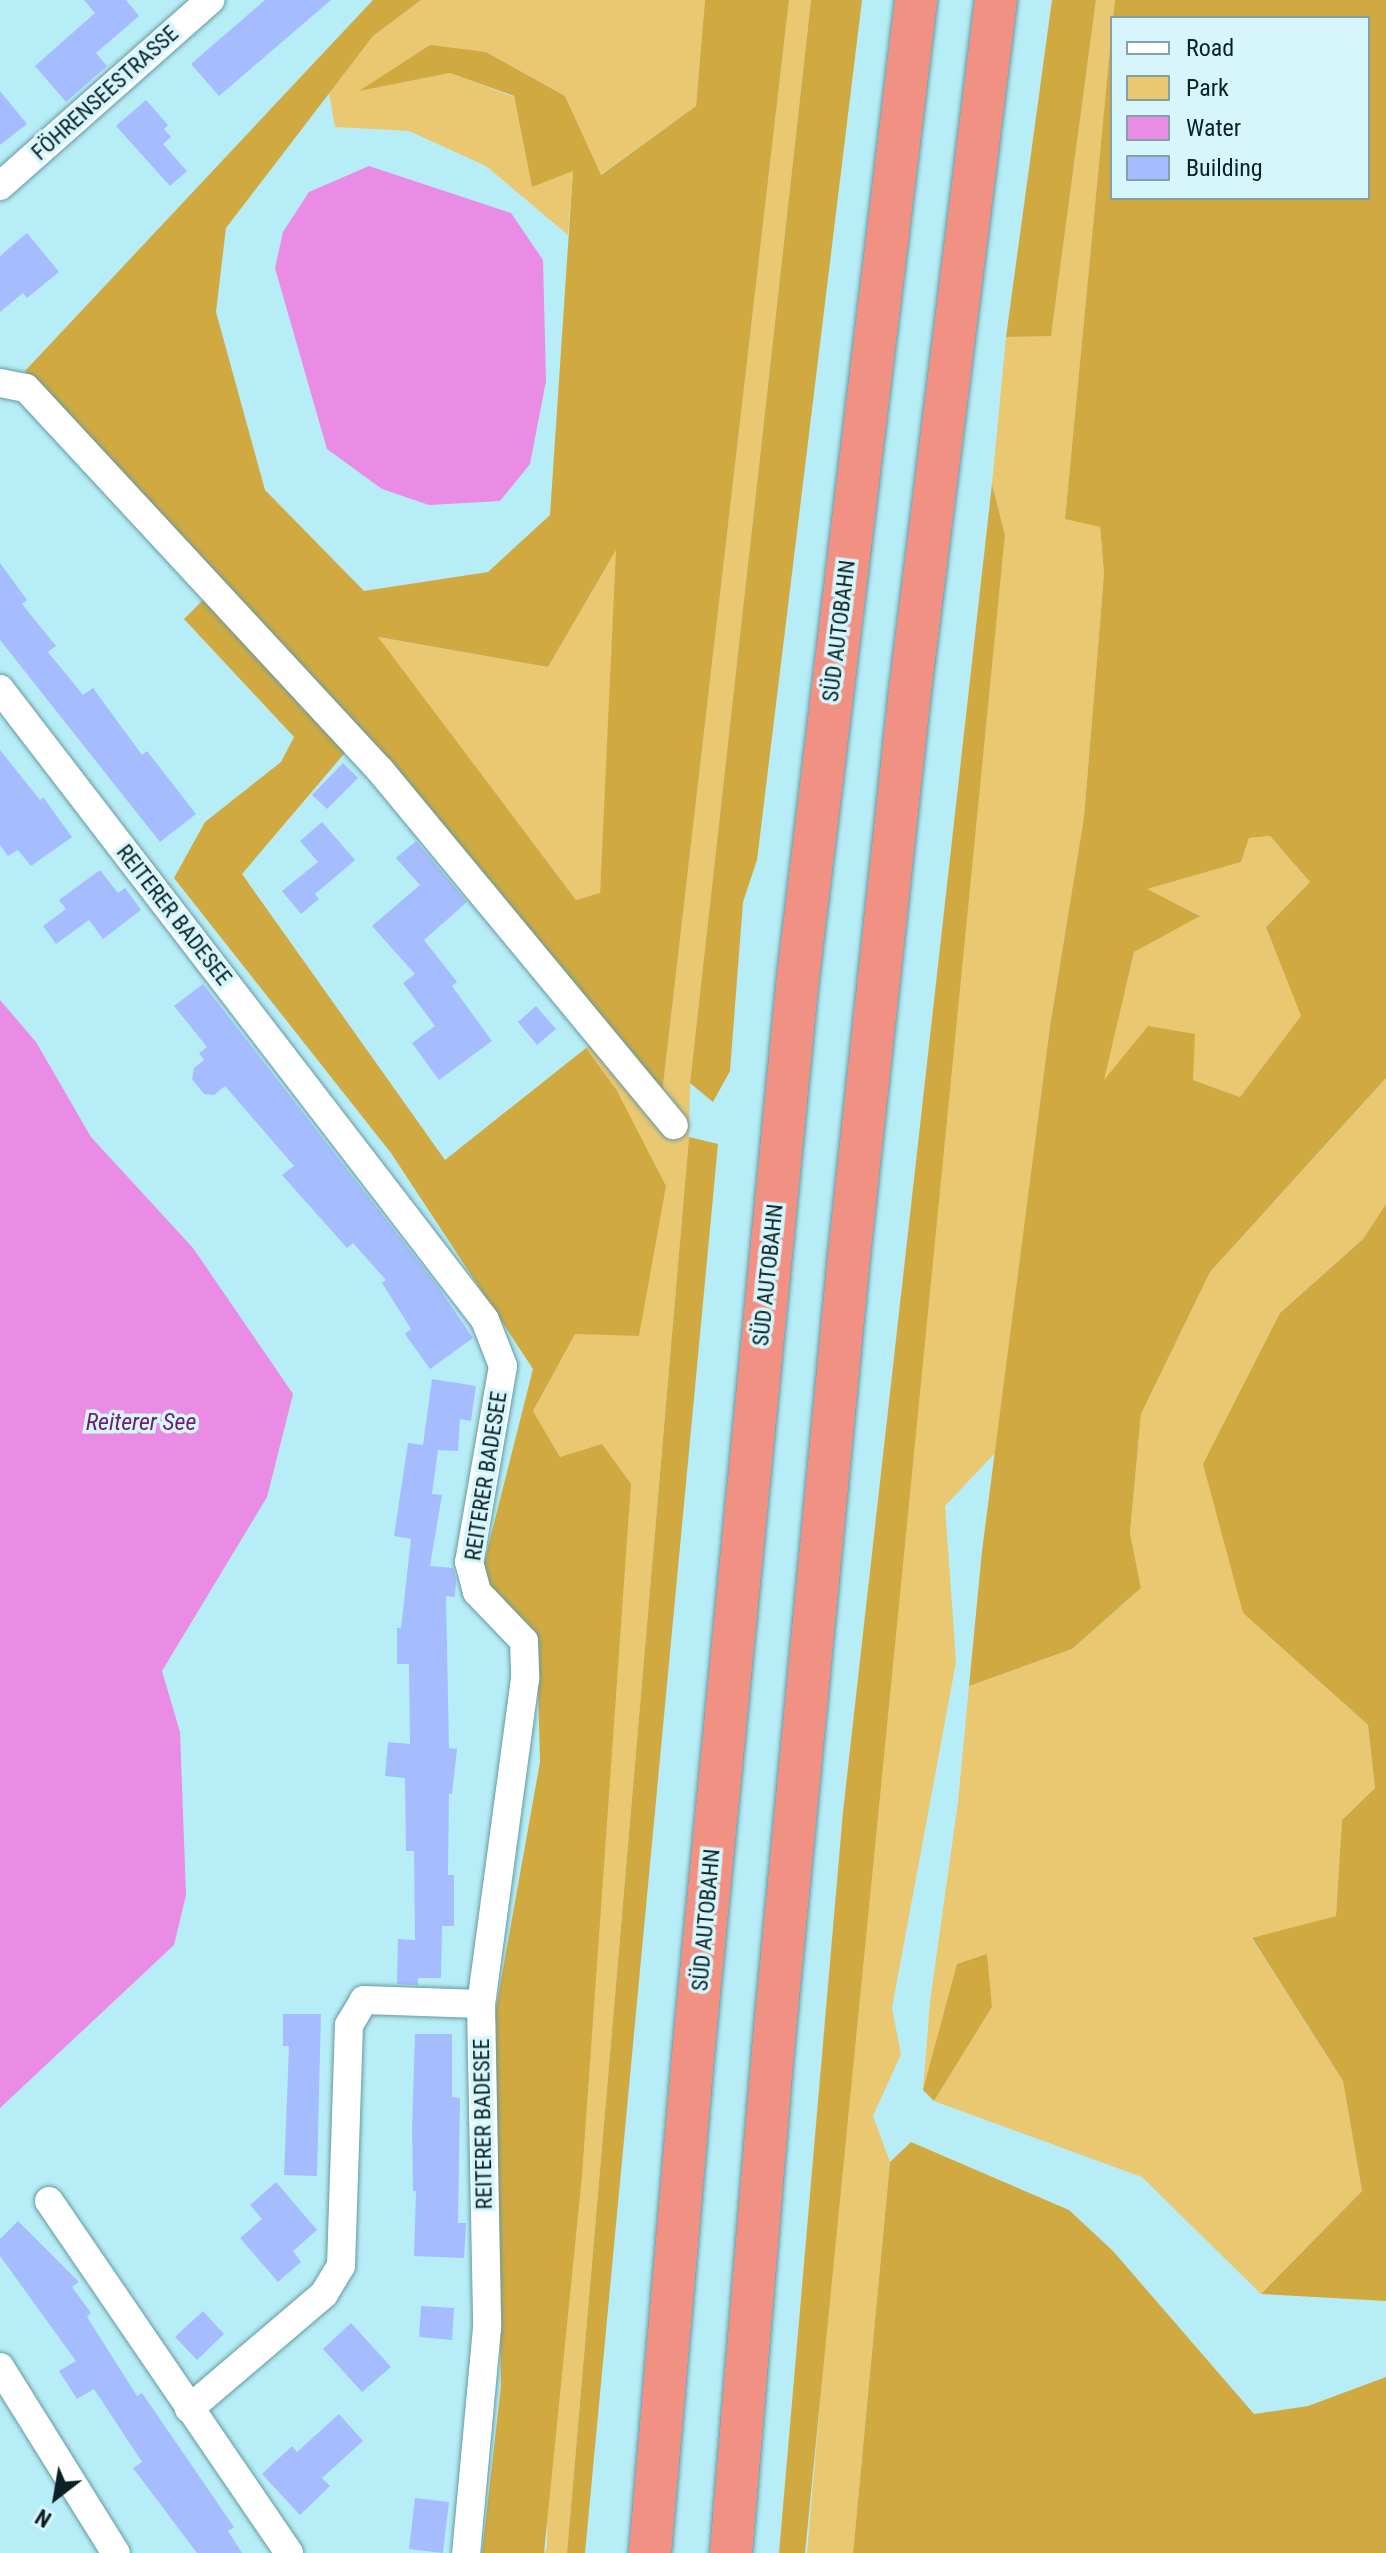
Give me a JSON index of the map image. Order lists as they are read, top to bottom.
{
  "streets": {
    "highway": ["SÜD AUTOBAHN"],
    "street": ["FÖHRENSEESTRASSE", "REITERER BADESEE"]
  },
  "water": ["Reiterer See"],
  "legend": [
    "Road",
    "Park",
    "Water",
    "Building"
  ],
  "north": "bottom left"
}
